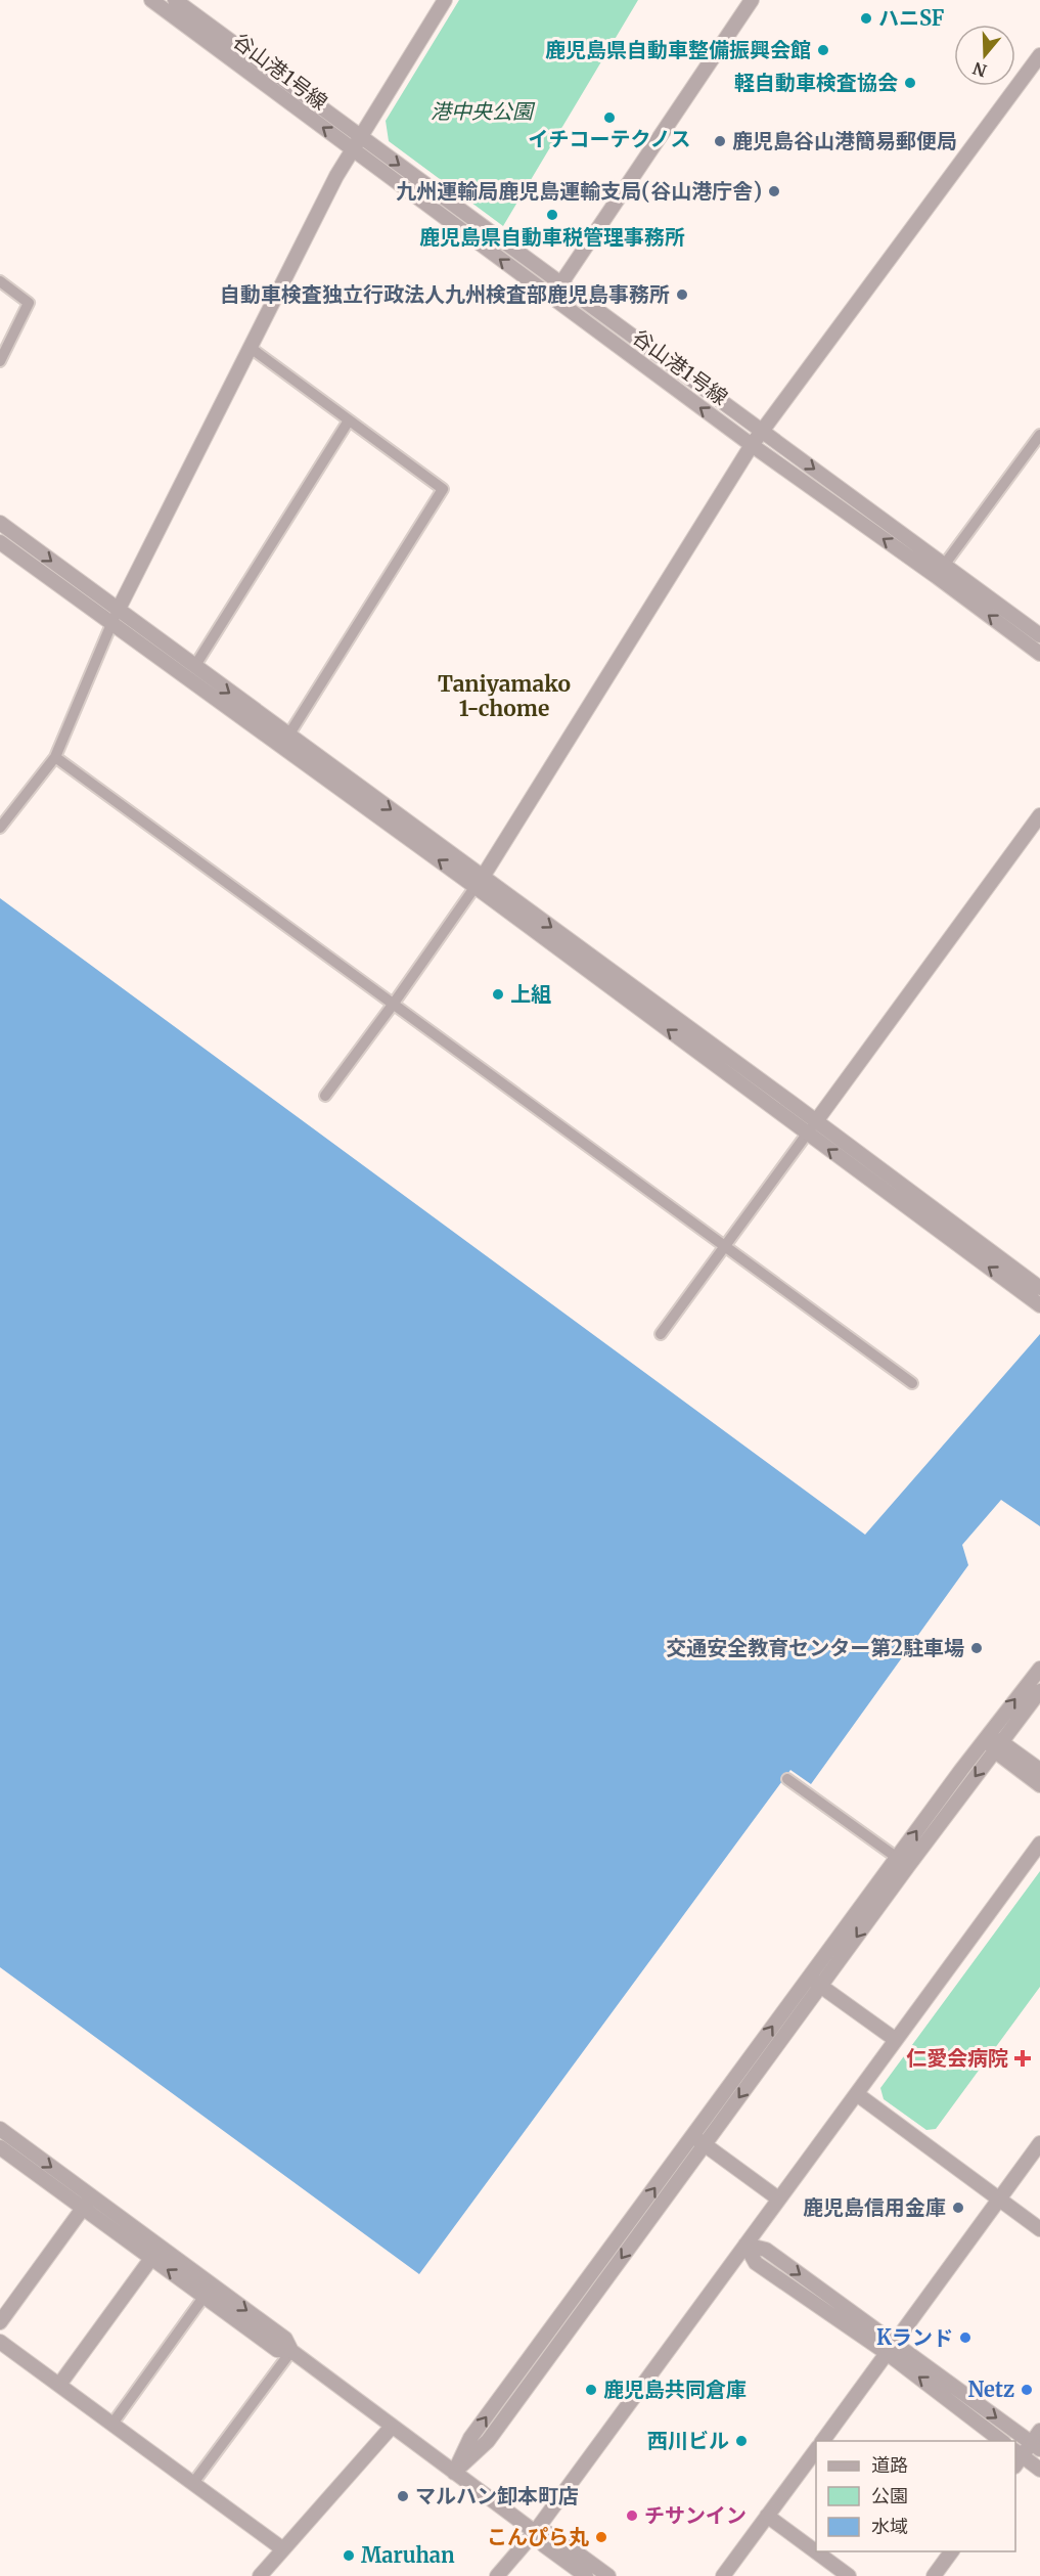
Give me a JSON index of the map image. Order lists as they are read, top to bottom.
{
  "streets": {
    "street": ["谷山港1号線"]
  },
  "districts": ["Taniyamako 1-chome"],
  "parks": ["港中央公園"],
  "places": {
    "other": [
      "ハニSF",
      "鹿児島県自動車整備振興会館",
      "軽自動車検査協会",
      "イチコーテクノス",
      "鹿児島谷山港簡易郵便局",
      "九州運輸局鹿児島運輸支局(谷山港庁舎)",
      "鹿児島県自動車税管理事務所",
      "自動車検査独立行政法人九州検査部鹿児島事務所",
      "上組",
      "交通安全教育センター第2駐車場",
      "鹿児島信用金庫",
      "Kランド",
      "鹿児島共同倉庫",
      "Netz",
      "西川ビル",
      "マルハン卸本町店",
      "チサンイン",
      "こんぴら丸",
      "Maruhan"
    ],
    "health": ["仁愛会病院"]
  },
  "legend": ["道路", "公園", "水域"],
  "north": "bottom"
}
